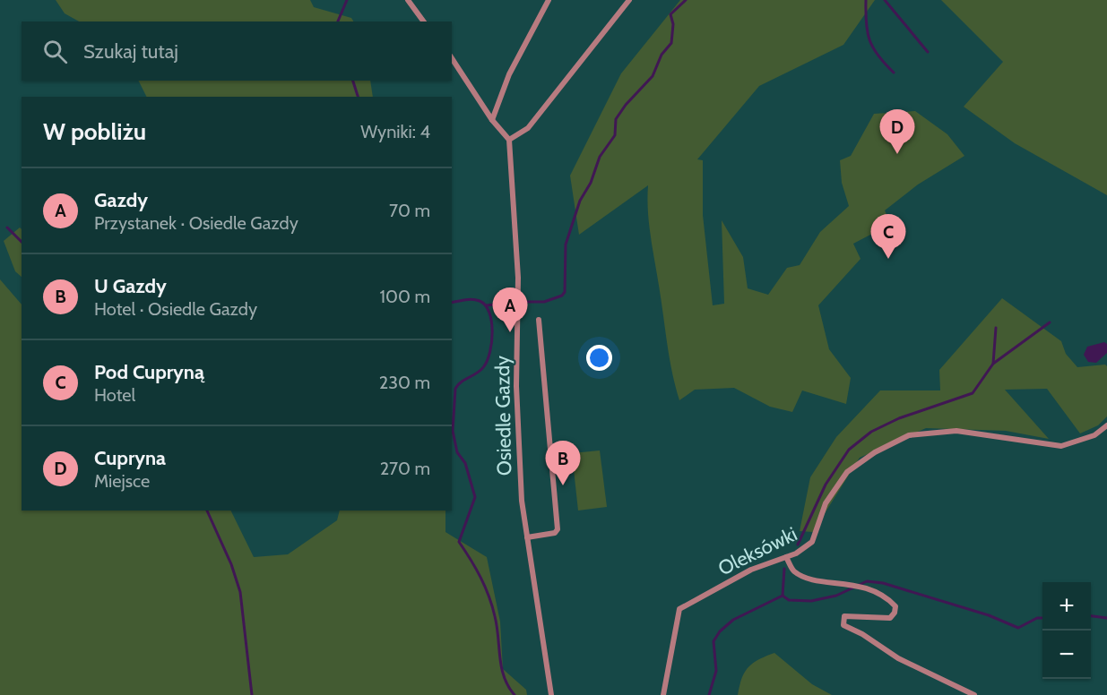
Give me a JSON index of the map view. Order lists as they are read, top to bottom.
{
  "streets": {
    "street": ["Osiedle Gazdy", "Oleksówki"]
  },
  "page": {
    "search": "Szukaj tutaj",
    "heading": ["W pobliżu", "Wyniki: 4"],
    "pins": [
      "D",
      "C",
      "A",
      "B"
    ],
    "list": [
      {
        "mark": "A",
        "name": "Gazdy",
        "note": "Przystanek · Osiedle Gazdy",
        "value": "70 m"
      },
      {
        "mark": "B",
        "name": "U Gazdy",
        "note": "Hotel · Osiedle Gazdy",
        "value": "100 m"
      },
      {
        "mark": "C",
        "name": "Pod Cupryną",
        "note": "Hotel",
        "value": "230 m"
      },
      {
        "mark": "D",
        "name": "Cupryna",
        "note": "Miejsce",
        "value": "270 m"
      }
    ],
    "map_buttons": ["+", "−"]
  }
}
